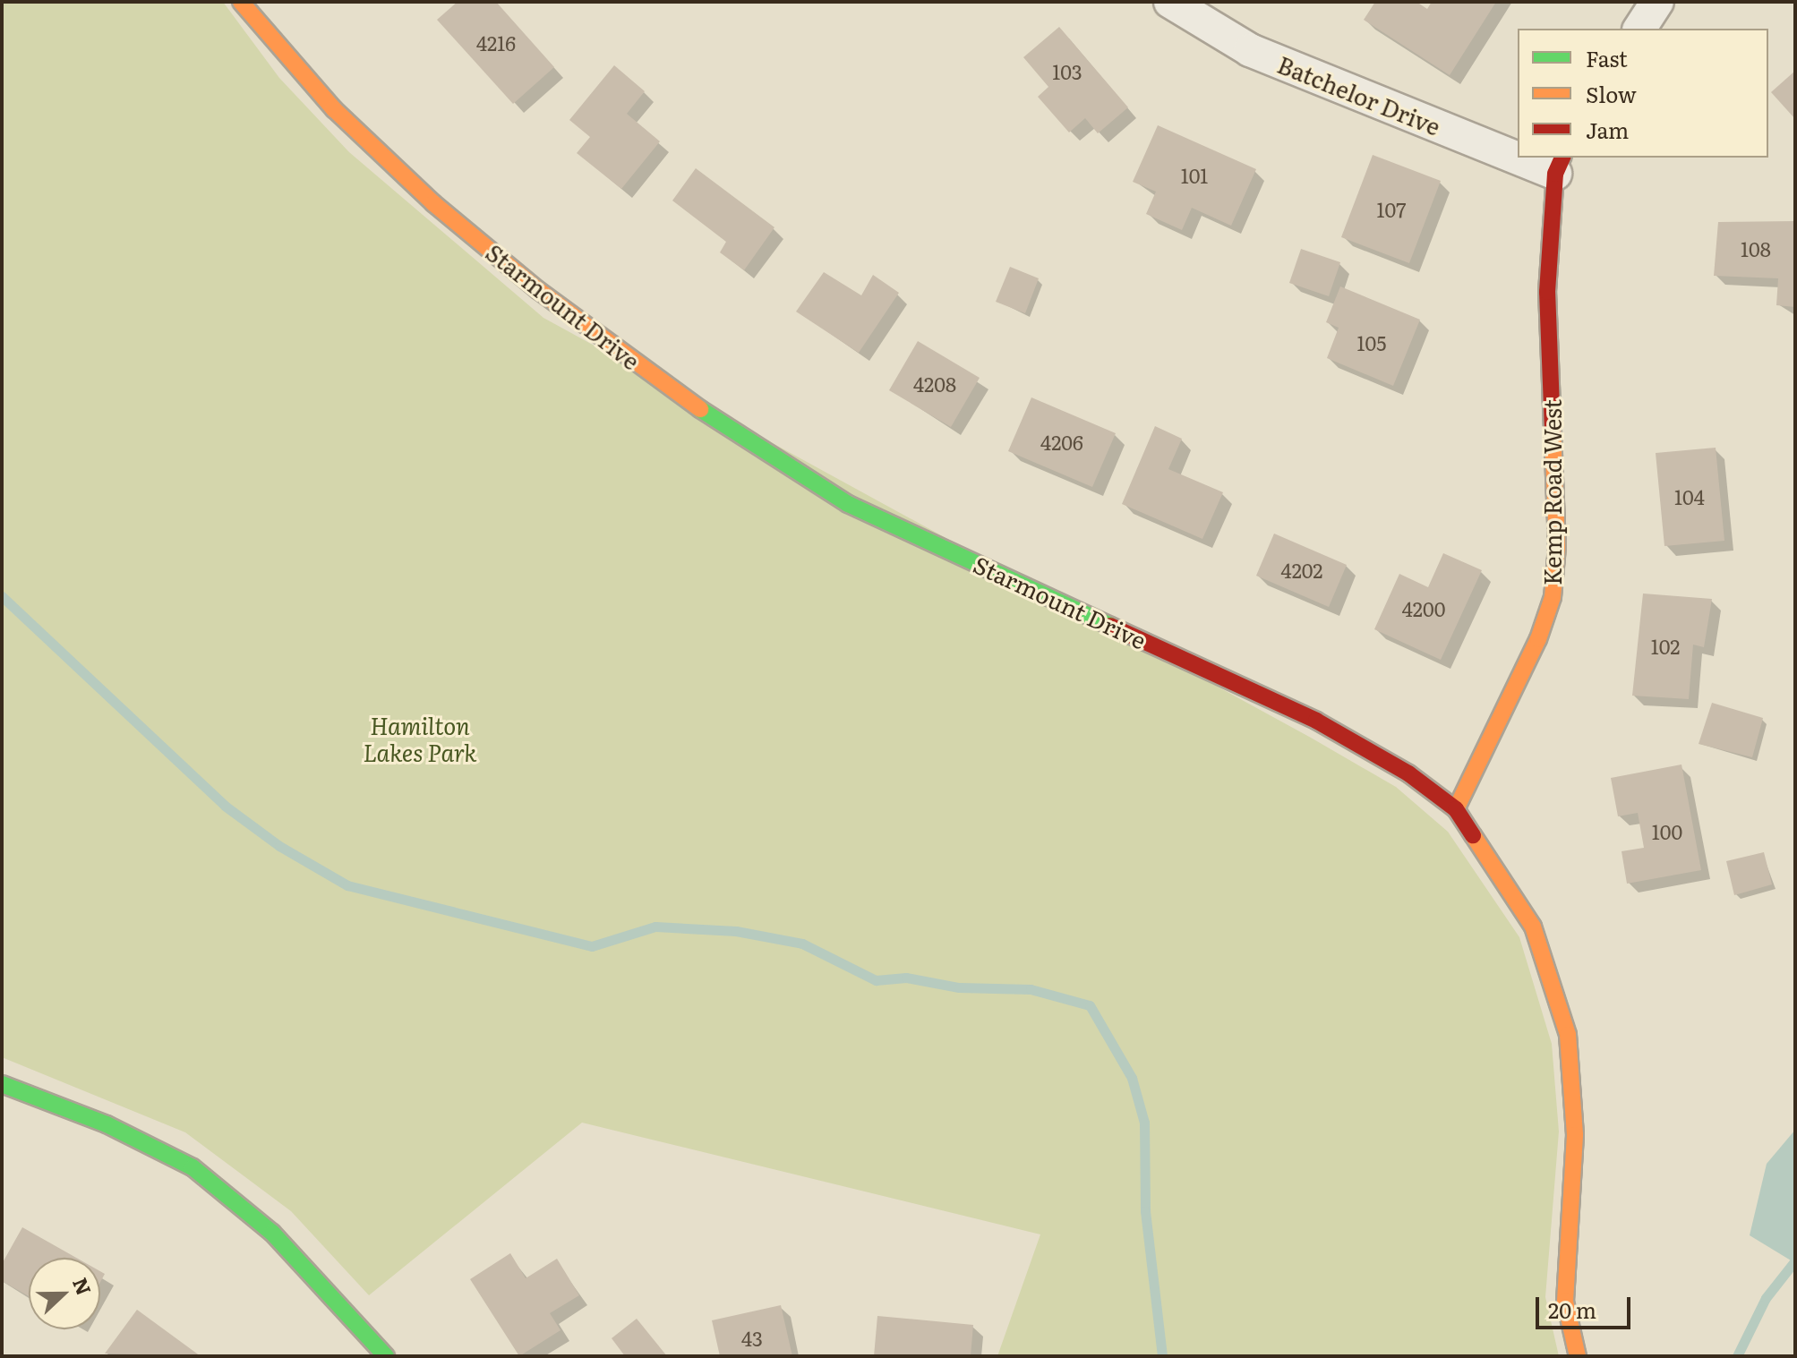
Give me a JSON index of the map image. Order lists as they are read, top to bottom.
{
  "streets": {
    "street": ["Batchelor Drive", "Starmount Drive", "Kemp Road West"]
  },
  "crossings": [
    ["Batchelor Drive", "Kemp Road West"],
    ["Starmount Drive", "Kemp Road West"]
  ],
  "parks": ["Hamilton Lakes Park"],
  "house_numbers": [
    "4216",
    "103",
    "101",
    "107",
    "108",
    "105",
    "4208",
    "4206",
    "104",
    "4202",
    "4200",
    "102",
    "100",
    "43"
  ],
  "legend": ["Fast", "Slow", "Jam"],
  "scale_bar": "20 m",
  "north": "right"
}
